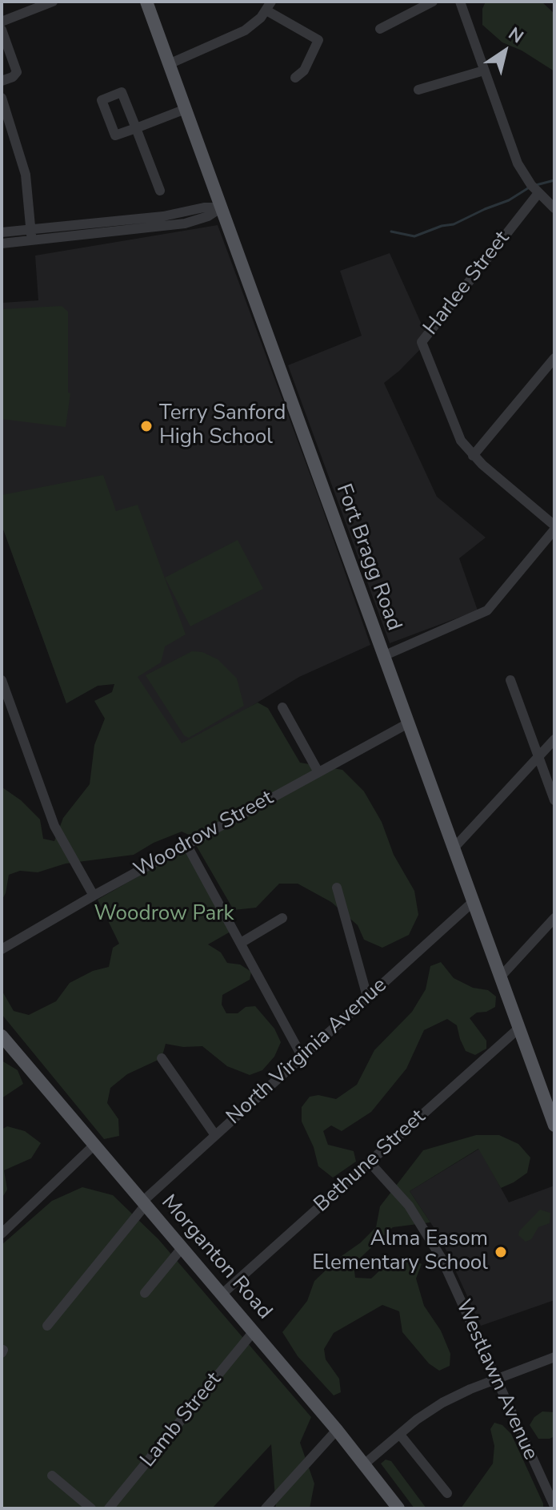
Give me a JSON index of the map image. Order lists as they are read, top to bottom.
{
  "streets": {
    "main road": ["Fort Bragg Road", "Morganton Road"],
    "street": [
      "Harlee Street",
      "Woodrow Street",
      "North Virginia Avenue",
      "Bethune Street",
      "Westlawn Avenue",
      "Lamb Street"
    ]
  },
  "crossings": [
    ["Fort Bragg Road", "Woodrow Street"],
    ["Fort Bragg Road", "North Virginia Avenue"],
    ["Fort Bragg Road", "Bethune Street"],
    ["North Virginia Avenue", "Morganton Road"],
    ["Bethune Street", "Morganton Road"],
    ["Bethune Street", "Westlawn Avenue"],
    ["Morganton Road", "Lamb Street"]
  ],
  "parks": ["Woodrow Park"],
  "places": ["Terry Sanford High School", "Alma Easom Elementary School"],
  "north": "top right"
}
